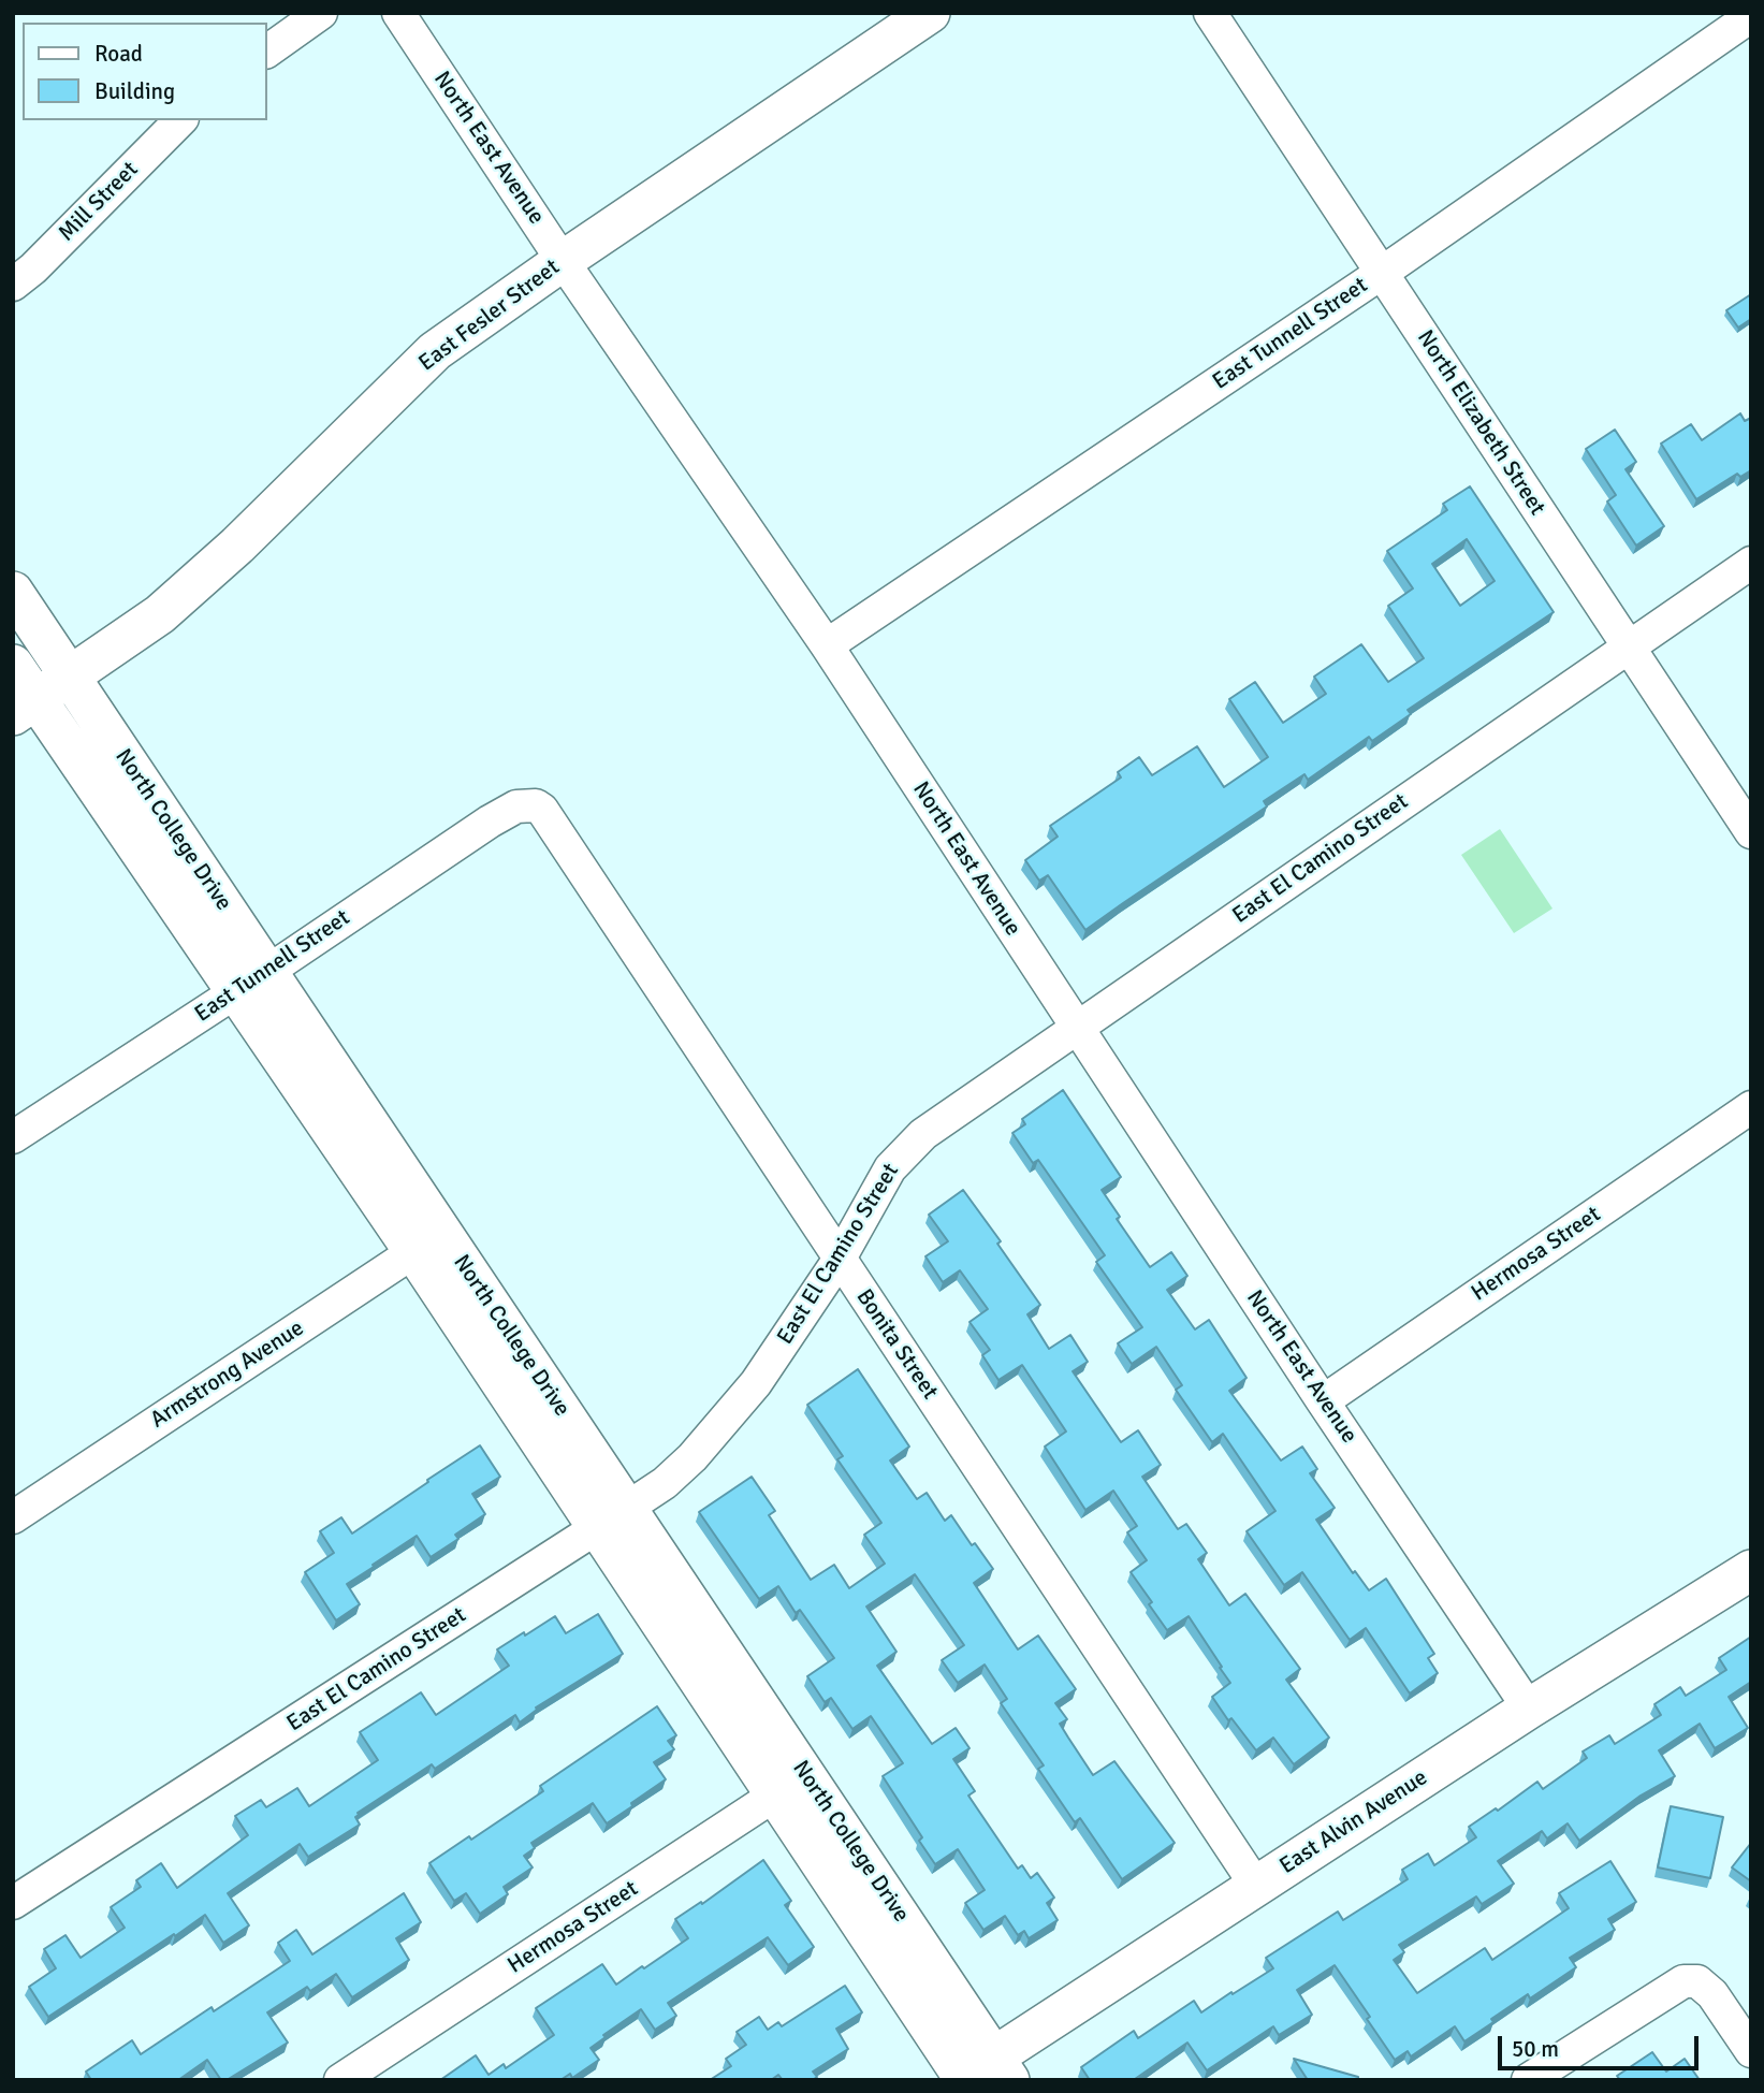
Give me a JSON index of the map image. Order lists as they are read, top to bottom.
{
  "streets": {
    "street": [
      "North East Avenue",
      "Mill Street",
      "East Fesler Street",
      "East Tunnell Street",
      "North Elizabeth Street",
      "North College Drive",
      "East El Camino Street",
      "Hermosa Street",
      "Bonita Street",
      "Armstrong Avenue",
      "East Alvin Avenue"
    ]
  },
  "crossings": [
    ["North East Avenue", "East Fesler Street"],
    ["North East Avenue", "East Tunnell Street"],
    ["North East Avenue", "East El Camino Street"],
    ["North East Avenue", "Hermosa Street"],
    ["North East Avenue", "East Alvin Avenue"],
    ["East Fesler Street", "North College Drive"],
    ["East Tunnell Street", "North Elizabeth Street"],
    ["East Tunnell Street", "North College Drive"],
    ["East Tunnell Street", "Bonita Street"],
    ["North Elizabeth Street", "East El Camino Street"],
    ["North College Drive", "East El Camino Street"],
    ["North College Drive", "Hermosa Street"],
    ["North College Drive", "Armstrong Avenue"],
    ["North College Drive", "East Alvin Avenue"],
    ["East El Camino Street", "Bonita Street"],
    ["Bonita Street", "East Alvin Avenue"]
  ],
  "legend": ["Road", "Building"],
  "scale_bar": "50 m"
}
